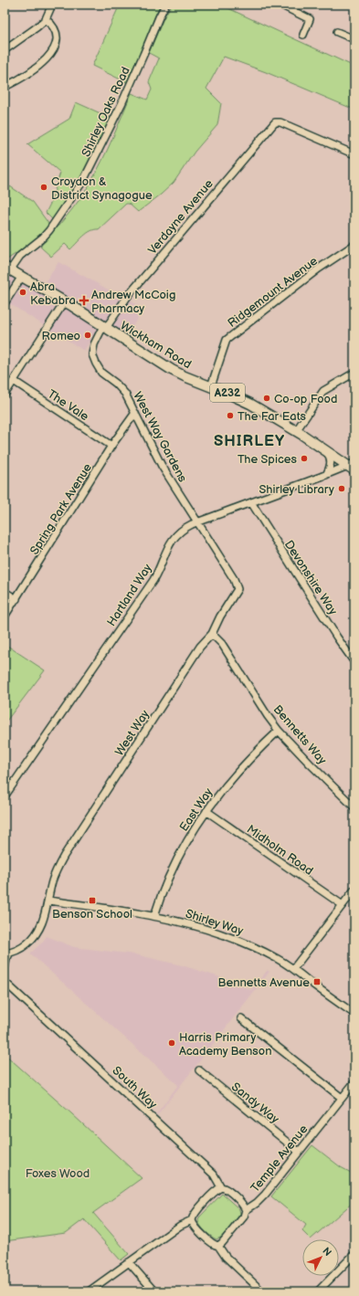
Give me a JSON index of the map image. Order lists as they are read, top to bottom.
{
  "streets": {
    "highway": ["Wickham Road", "A232"],
    "street": [
      "Shirley Oaks Road",
      "Verdayne Avenue",
      "Ridgemount Avenue",
      "The Vale",
      "West Way Gardens",
      "Spring Park Avenue",
      "Devonshire Way",
      "Hartland Way",
      "West Way",
      "Bennetts Way",
      "East Way",
      "Midholm Road",
      "Shirley Way",
      "South Way",
      "Sandy Way",
      "Temple Avenue"
    ]
  },
  "crossings": [
    ["Shirley Oaks Road", "Wickham Road"],
    ["Verdayne Avenue", "Wickham Road"],
    ["Verdayne Avenue", "West Way Gardens"],
    ["Ridgemount Avenue", "Wickham Road"],
    ["Wickham Road", "West Way Gardens"],
    ["Wickham Road", "Hartland Way"],
    ["The Vale", "Spring Park Avenue"],
    ["West Way Gardens", "Spring Park Avenue"],
    ["West Way Gardens", "Hartland Way"],
    ["West Way Gardens", "West Way"],
    ["Devonshire Way", "Hartland Way"],
    ["Hartland Way", "West Way"],
    ["West Way", "Bennetts Way"],
    ["West Way", "Shirley Way"],
    ["Bennetts Way", "East Way"],
    ["East Way", "Midholm Road"],
    ["East Way", "Shirley Way"],
    ["South Way", "Temple Avenue"],
    ["Sandy Way", "Temple Avenue"]
  ],
  "districts": ["SHIRLEY"],
  "parks": ["Foxes Wood"],
  "places": {
    "other": [
      "Croydon & District Synagogue",
      "Abra Kebabra",
      "Romeo",
      "Co-op Food",
      "The Far Eats",
      "The Spices",
      "Shirley Library",
      "Harris Primary Academy Benson"
    ],
    "health": ["Andrew McCoig Pharmacy"],
    "transit": ["Benson School", "Bennetts Avenue"]
  },
  "north": "top right"
}
